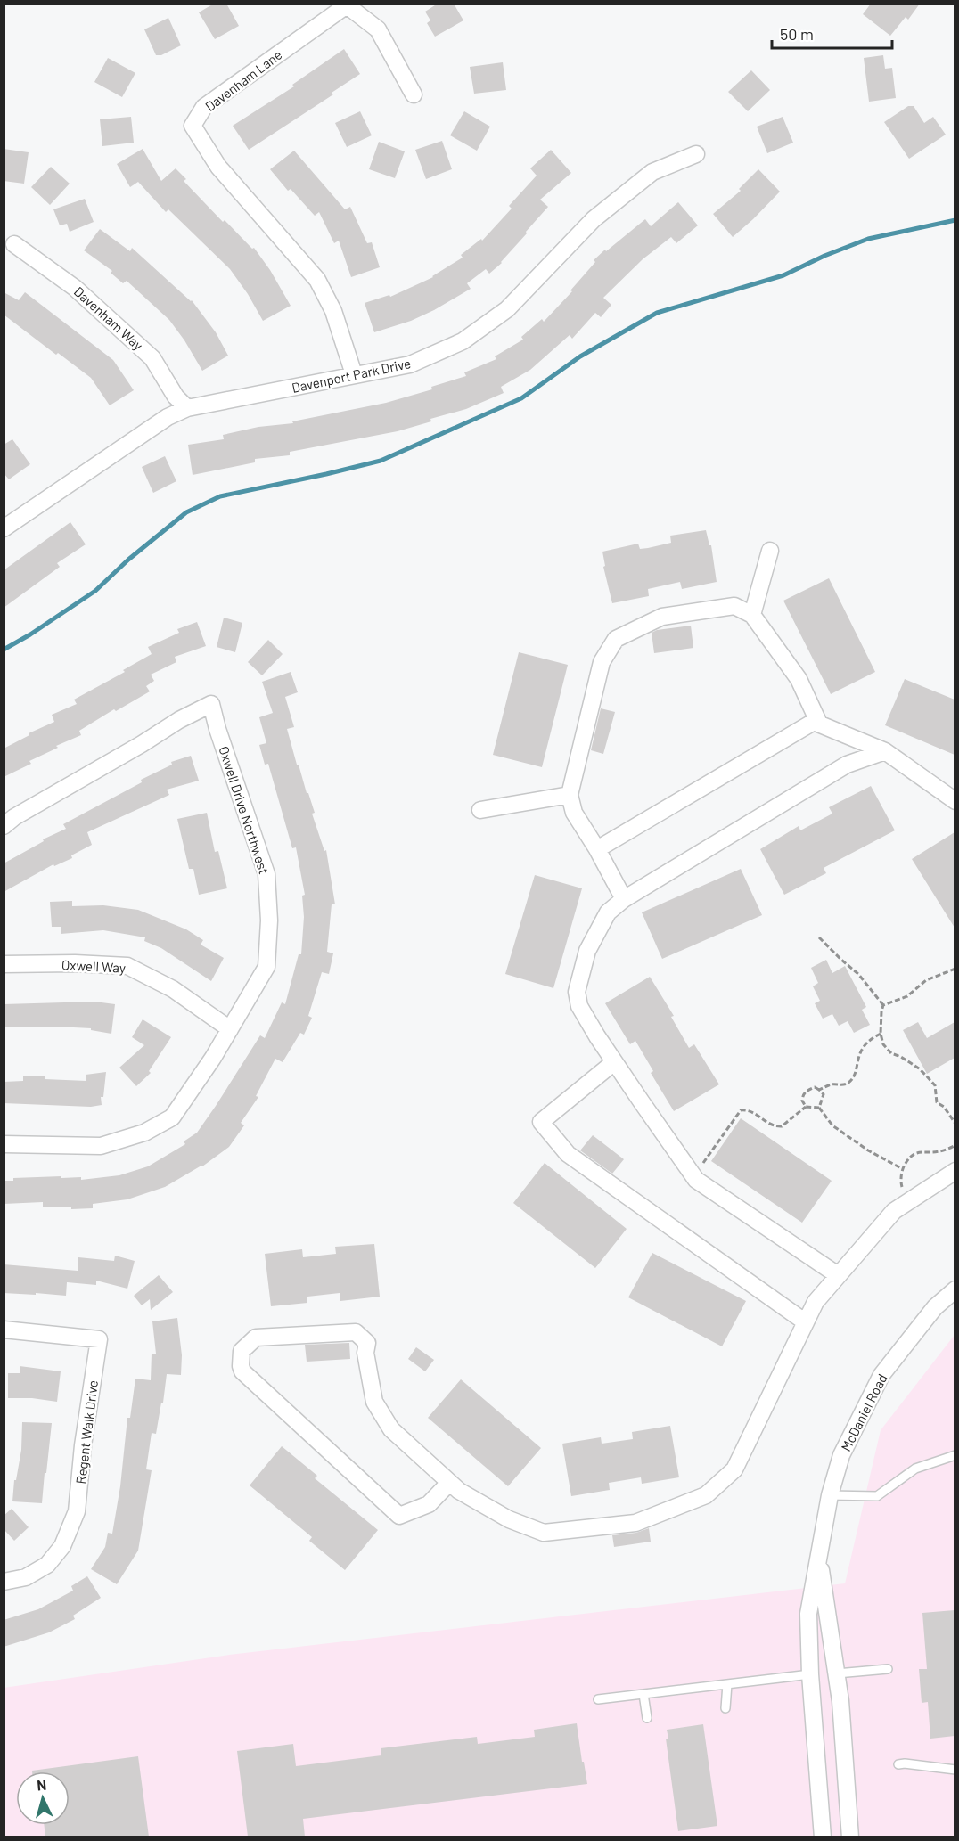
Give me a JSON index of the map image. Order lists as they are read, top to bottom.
{
  "streets": {
    "street": [
      "Davenham Lane",
      "Davenham Way",
      "Davenport Park Drive",
      "Oxwell Drive Northwest",
      "Oxwell Way",
      "McDaniel Road",
      "Regent Walk Drive"
    ]
  },
  "crossings": [
    ["Davenham Lane", "Davenport Park Drive"],
    ["Davenham Way", "Davenport Park Drive"],
    ["Oxwell Drive Northwest", "Oxwell Way"]
  ],
  "scale_bar": "50 m",
  "north": "top"
}
